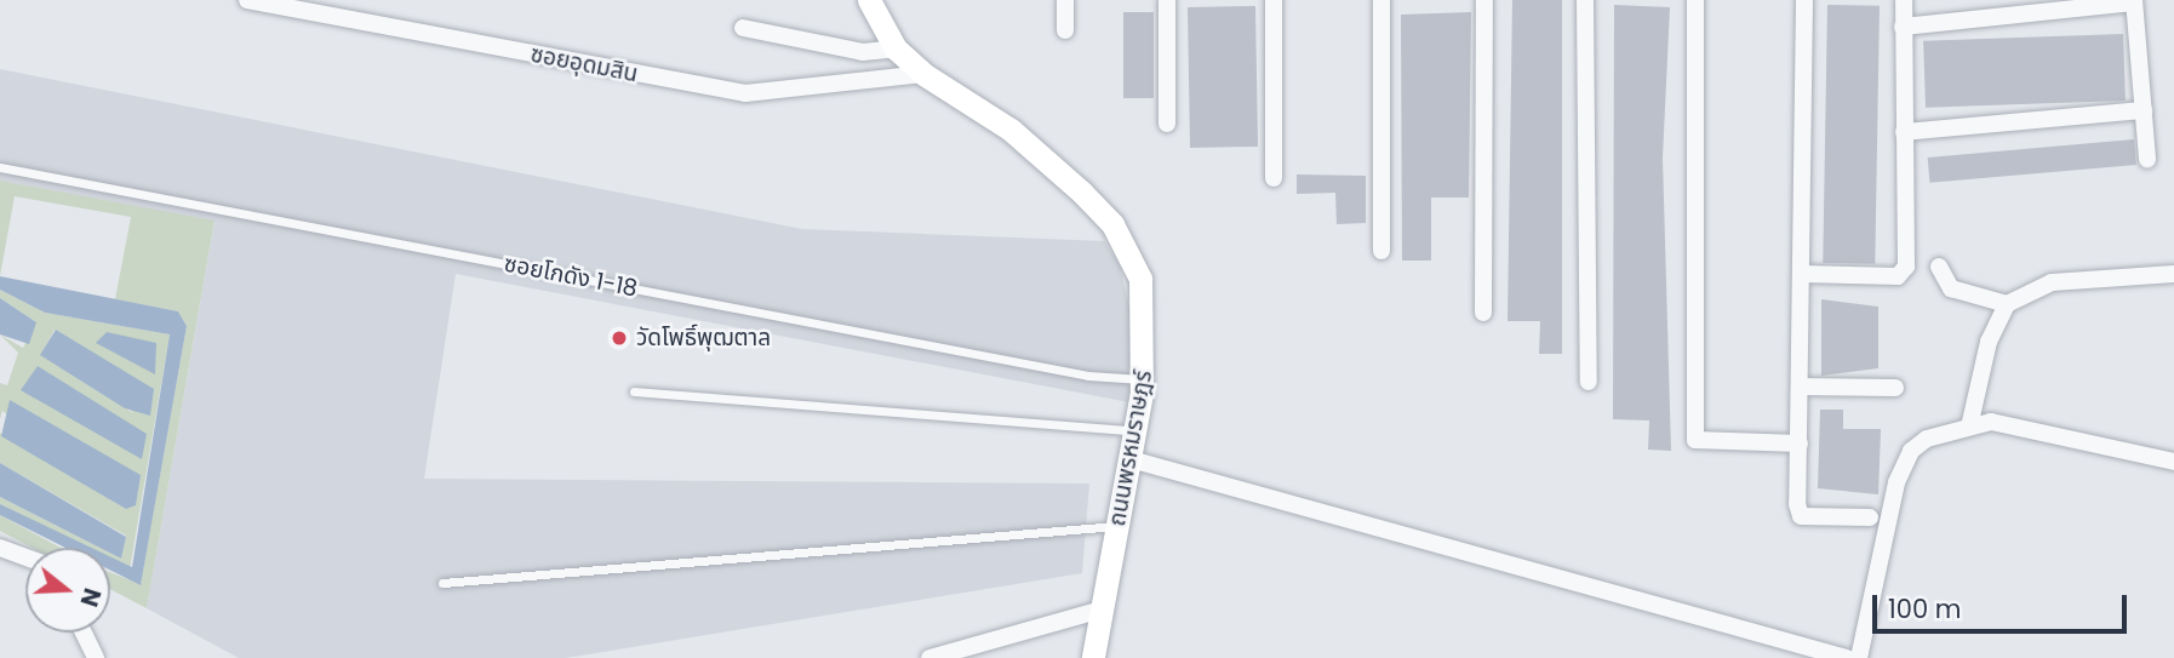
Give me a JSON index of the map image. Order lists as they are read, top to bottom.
{
  "streets": {
    "street": ["ซอยอุดมสิน", "ถนนพรหมราษฎร์"],
    "lane": ["ซอยโกดัง 1-18"]
  },
  "crossings": [
    ["ซอยอุดมสิน", "ถนนพรหมราษฎร์"],
    ["ซอยโกดัง 1-18", "ถนนพรหมราษฎร์"]
  ],
  "places": ["วัดโพธิ์พุฒตาล"],
  "scale_bar": "100 m",
  "north": "right"
}
